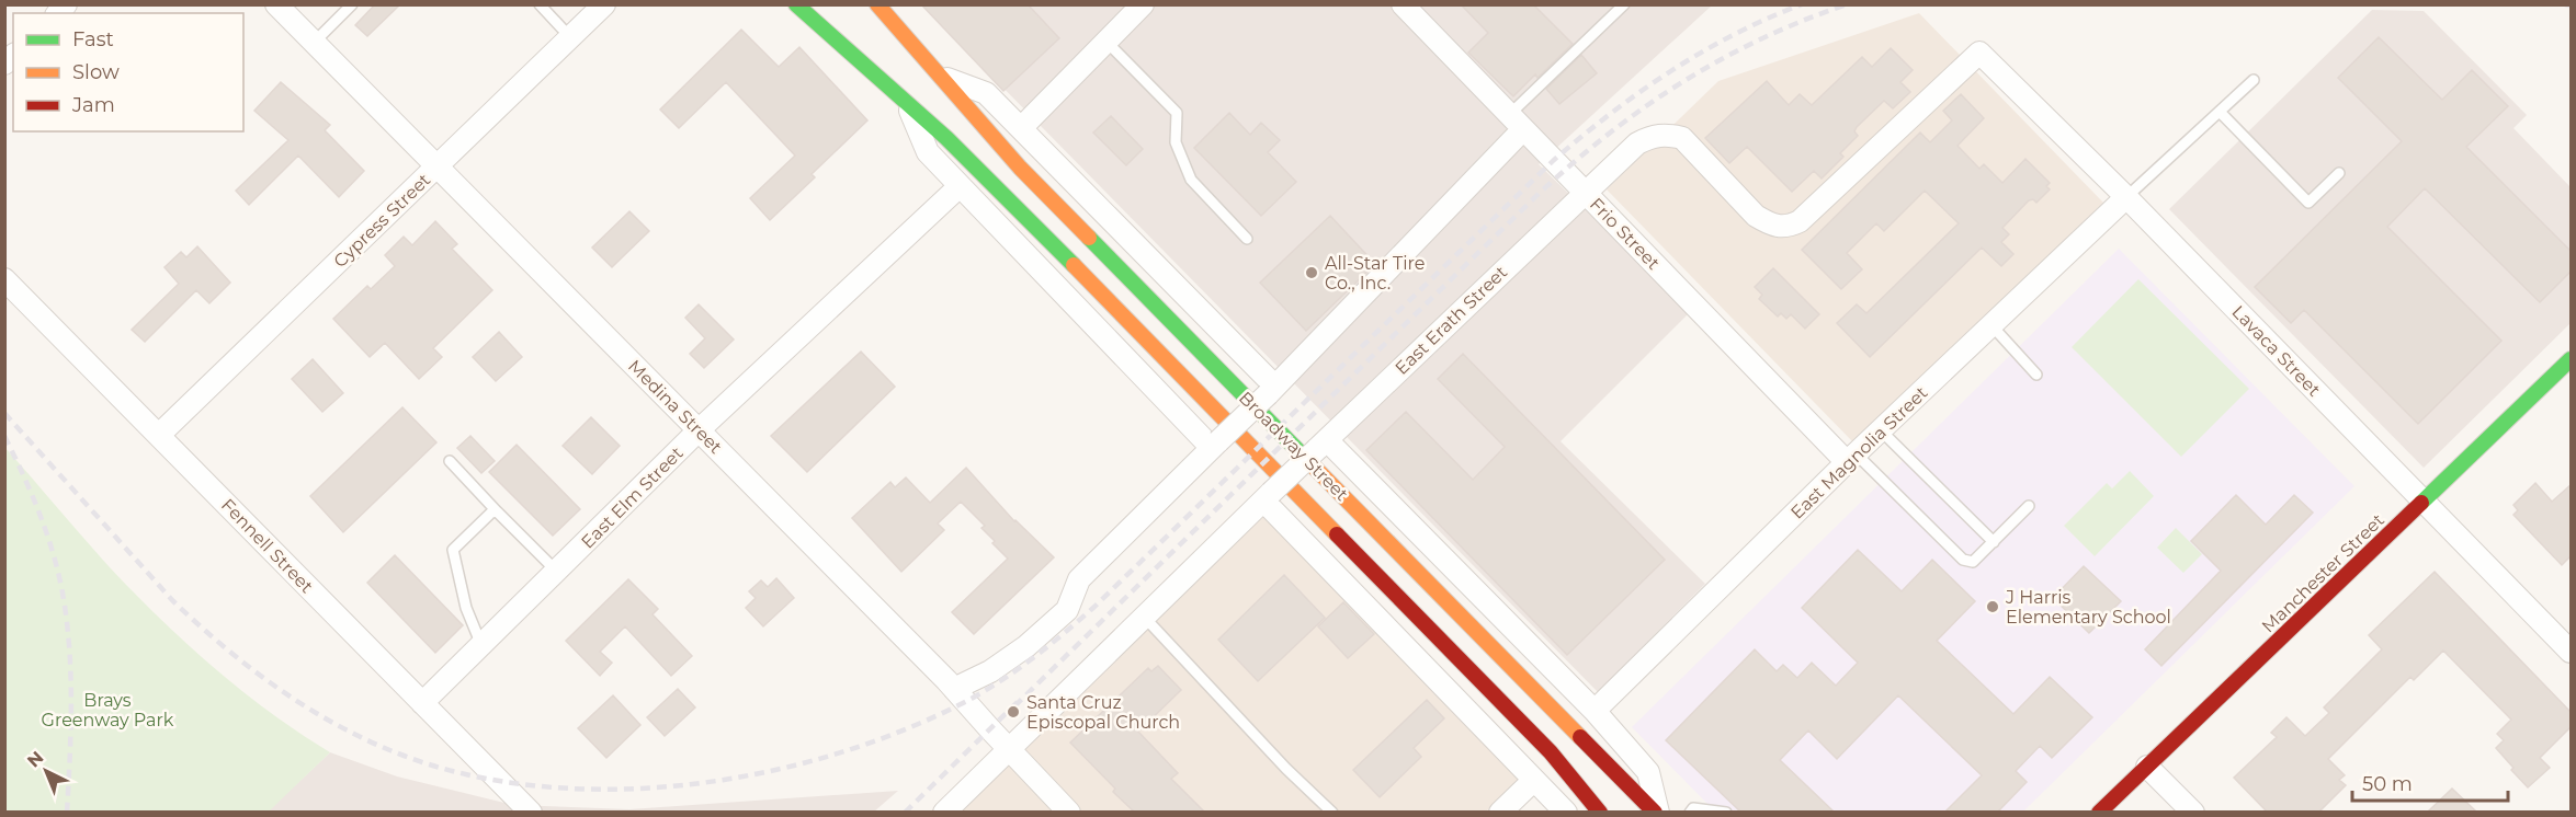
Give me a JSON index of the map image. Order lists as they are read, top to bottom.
{
  "streets": {
    "main road": ["Broadway Street", "Manchester Street"],
    "street": [
      "Cypress Street",
      "Frio Street",
      "East Erath Street",
      "Lavaca Street",
      "Medina Street",
      "East Magnolia Street",
      "East Elm Street",
      "Fennell Street"
    ]
  },
  "crossings": [
    ["Cypress Street", "Medina Street"],
    ["Cypress Street", "Fennell Street"],
    ["Frio Street", "East Erath Street"],
    ["Frio Street", "East Magnolia Street"],
    ["East Erath Street", "Lavaca Street"],
    ["East Erath Street", "Medina Street"],
    ["East Erath Street", "Broadway Street"],
    ["Lavaca Street", "East Magnolia Street"],
    ["Lavaca Street", "Manchester Street"],
    ["Medina Street", "East Elm Street"],
    ["Broadway Street", "East Magnolia Street"],
    ["Broadway Street", "East Elm Street"],
    ["East Elm Street", "Fennell Street"]
  ],
  "parks": ["Brays Greenway Park"],
  "places": ["All-Star Tire Co., Inc.", "J Harris Elementary School", "Santa Cruz Episcopal Church"],
  "legend": ["Fast", "Slow", "Jam"],
  "scale_bar": "50 m",
  "north": "top left"
}
